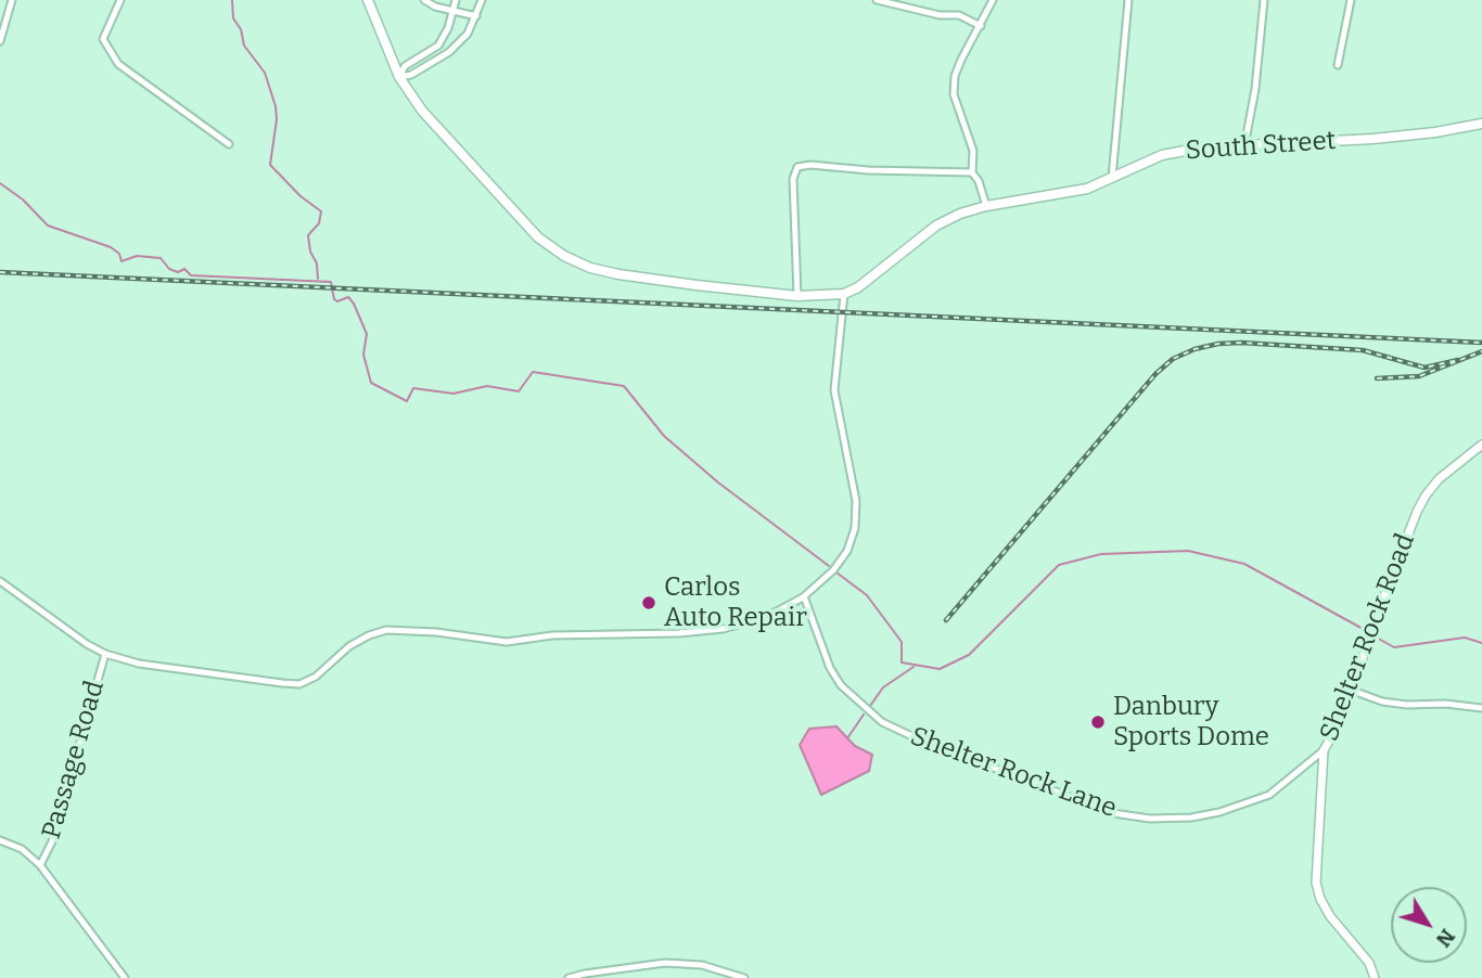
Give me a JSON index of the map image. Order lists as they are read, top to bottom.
{
  "streets": {
    "main road": ["South Street"],
    "street": ["Shelter Rock Road", "Passage Road", "Shelter Rock Lane"]
  },
  "crossings": [
    ["Shelter Rock Road", "Shelter Rock Lane"]
  ],
  "places": ["Carlos Auto Repair", "Danbury Sports Dome"],
  "north": "bottom right"
}
